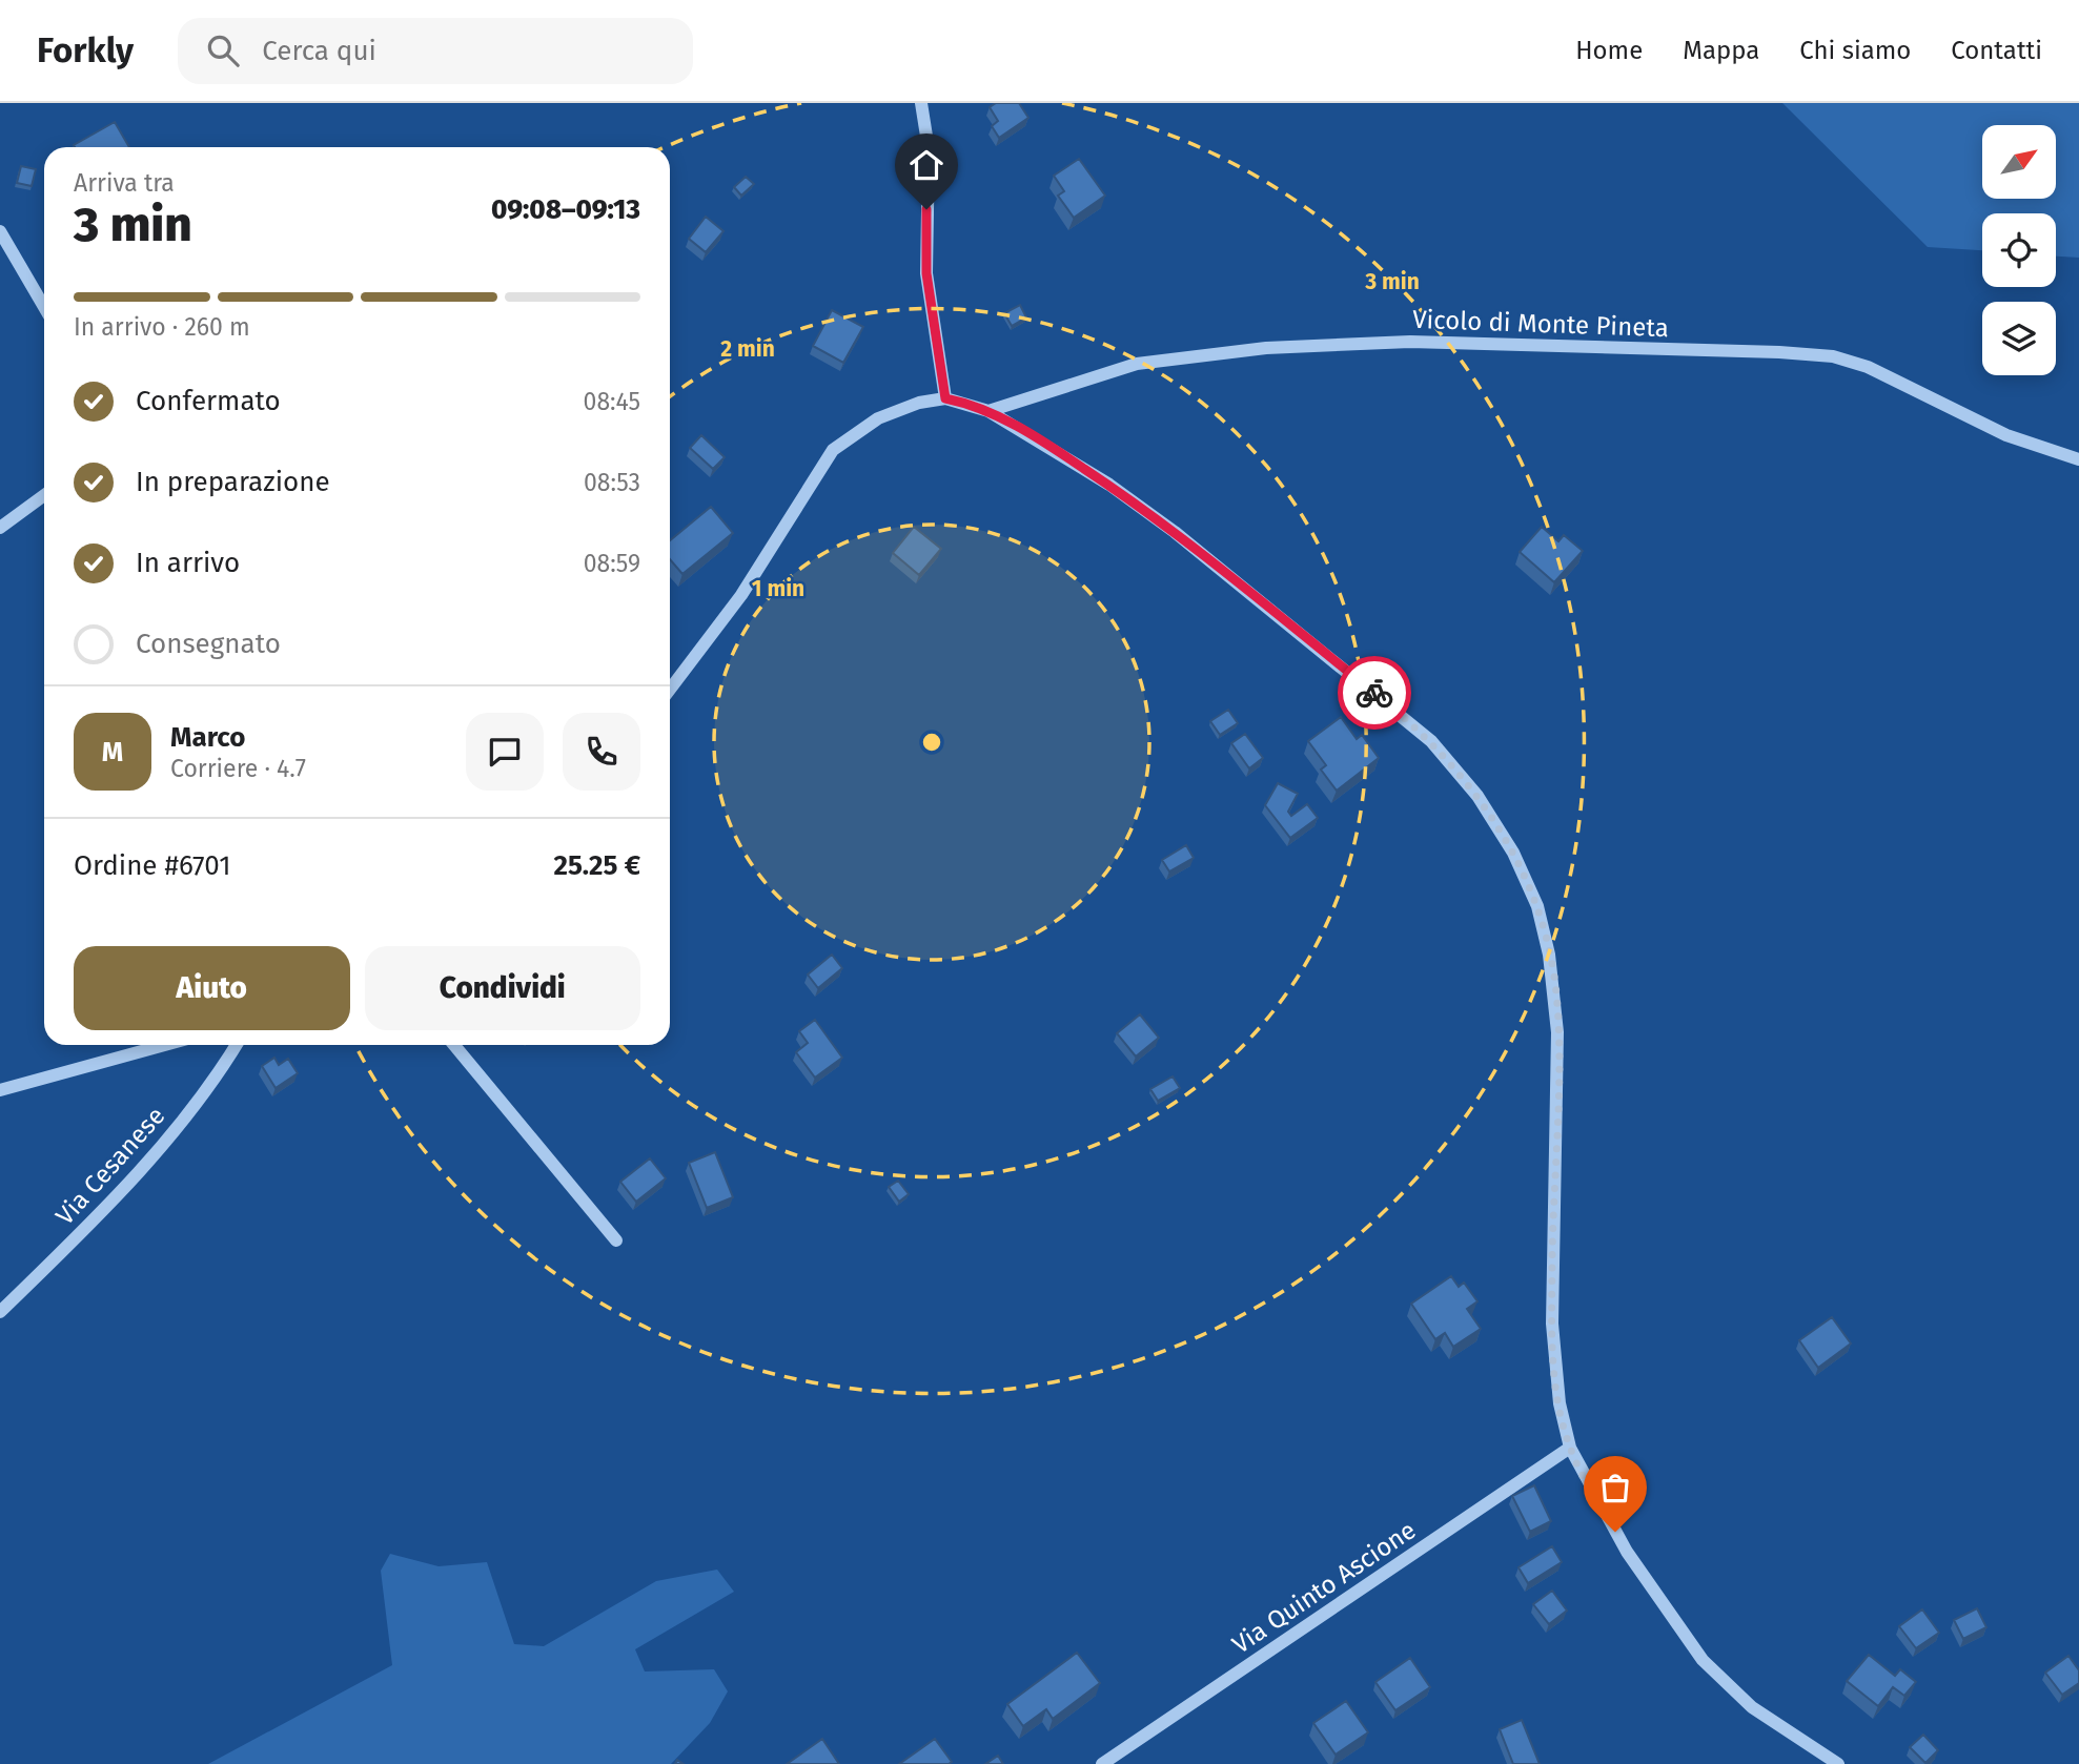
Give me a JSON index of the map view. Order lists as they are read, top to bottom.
{
  "streets": {
    "street": ["Vicolo di Monte Pineta", "Via Cesanese", "Via Quinto Ascione"]
  },
  "north": "top right",
  "page": {
    "header": "Forkly",
    "search": "Cerca qui",
    "nav": [
      "Home",
      "Mappa",
      "Chi siamo",
      "Contatti"
    ],
    "heading": ["3 min", "Arriva tra", "09:08–09:13"],
    "panel": [
      "Marco",
      "Corriere · 4.7",
      "Ordine #6701",
      "25.25 €"
    ],
    "bar": "In arrivo · 260 m",
    "list": [
      ["Confermato", "08:45"],
      ["In preparazione", "08:53"],
      ["In arrivo", "08:59"],
      "Consegnato"
    ],
    "round": "M",
    "buttons": ["Aiuto", "Condividi"]
  },
  "rings": ["3 min", "2 min", "1 min"]
}
